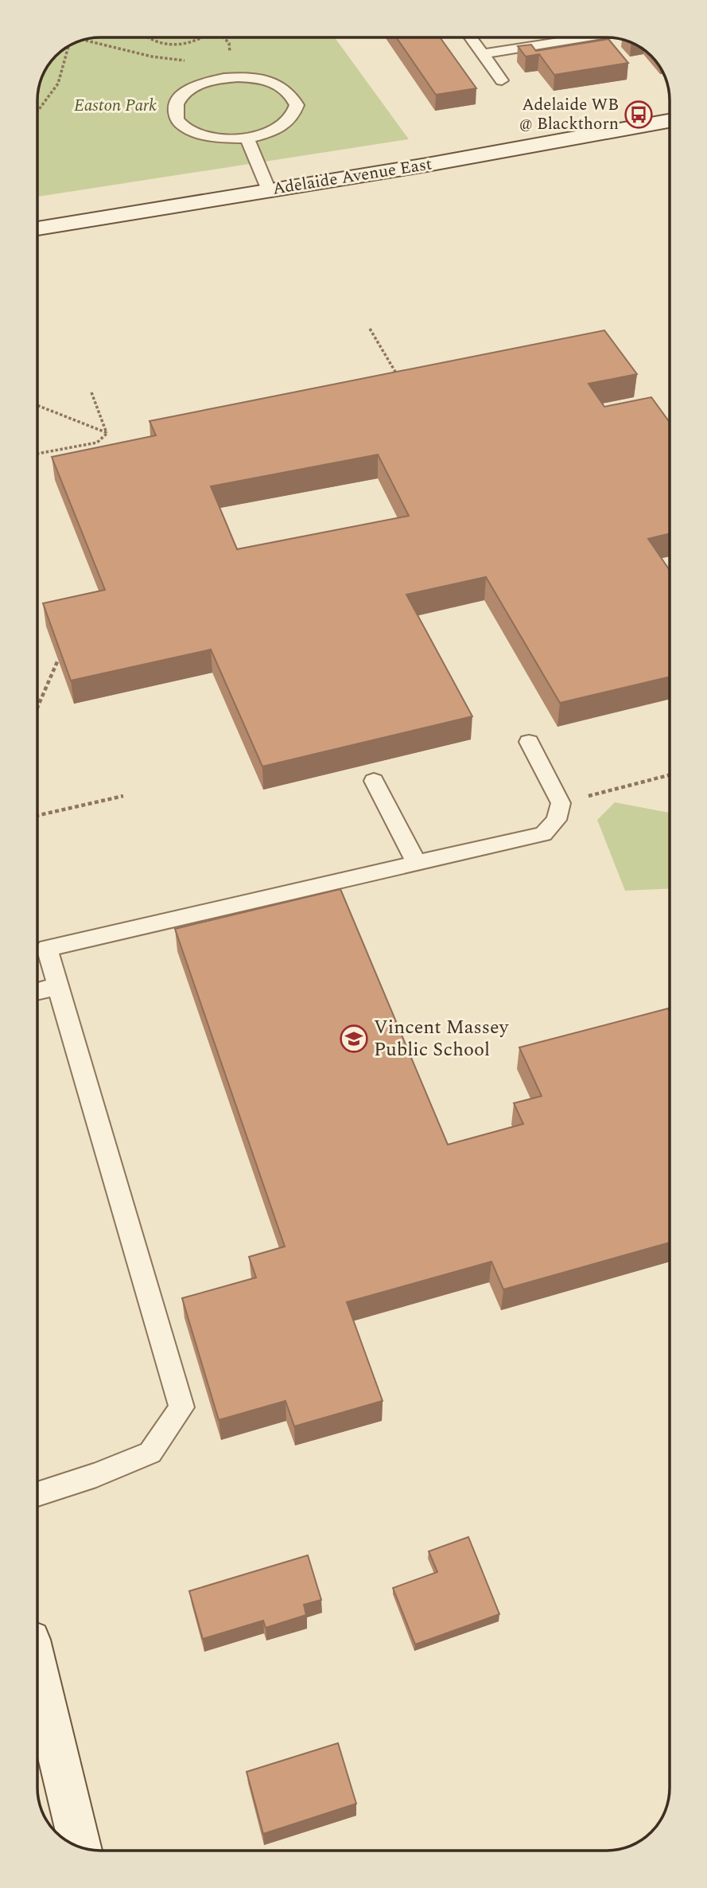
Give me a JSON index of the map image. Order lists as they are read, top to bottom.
{
  "streets": {
    "main road": ["Adelaide Avenue East"]
  },
  "parks": ["Easton Park"],
  "places": {
    "bus stop": ["Adelaide WB @ Blackthorn"],
    "school or university": ["Vincent Massey Public School"]
  }
}
